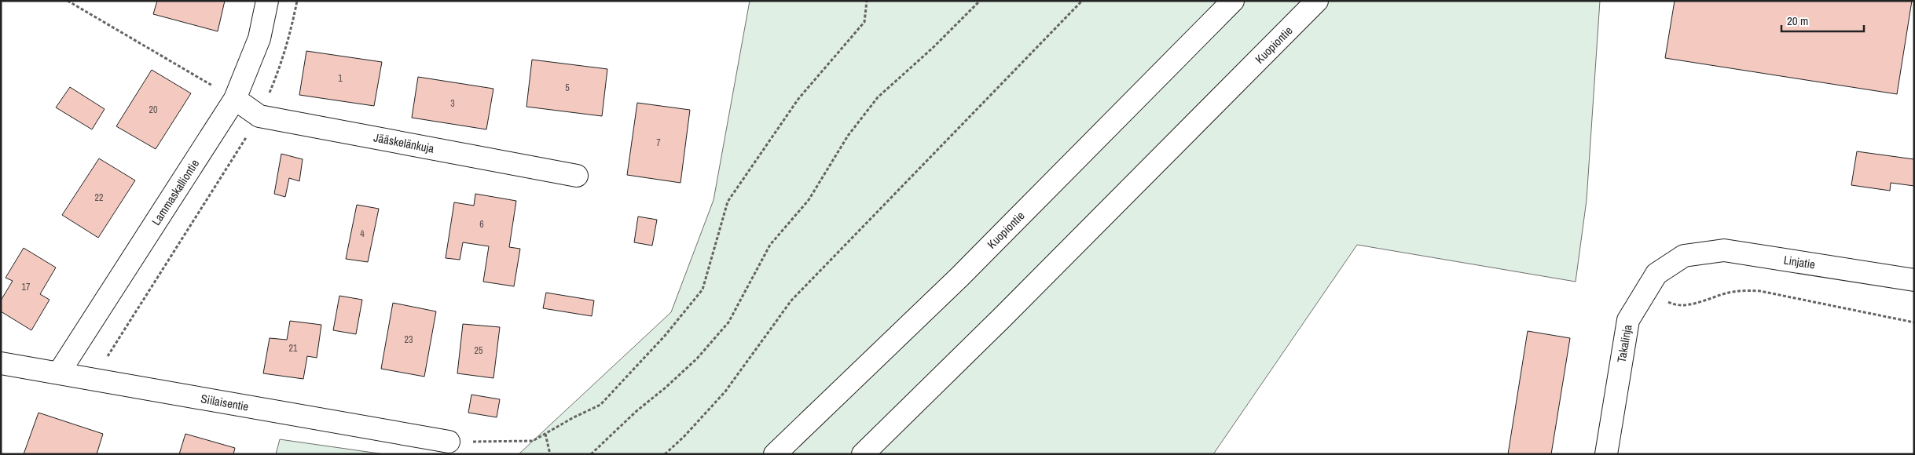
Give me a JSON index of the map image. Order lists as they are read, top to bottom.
{
  "streets": {
    "main road": [
      "Kuopiontie",
      "Jääskelänkuja",
      "Lammaskalliontie",
      "Linjatie",
      "Takalinja",
      "Siilaisentie"
    ]
  },
  "crossings": [
    ["Jääskelänkuja", "Lammaskalliontie"],
    ["Lammaskalliontie", "Siilaisentie"],
    ["Linjatie", "Takalinja"]
  ],
  "house_numbers": [
    "1",
    "5",
    "3",
    "20",
    "7",
    "22",
    "6",
    "4",
    "17",
    "23",
    "21",
    "25"
  ],
  "scale_bar": "20 m"
}
